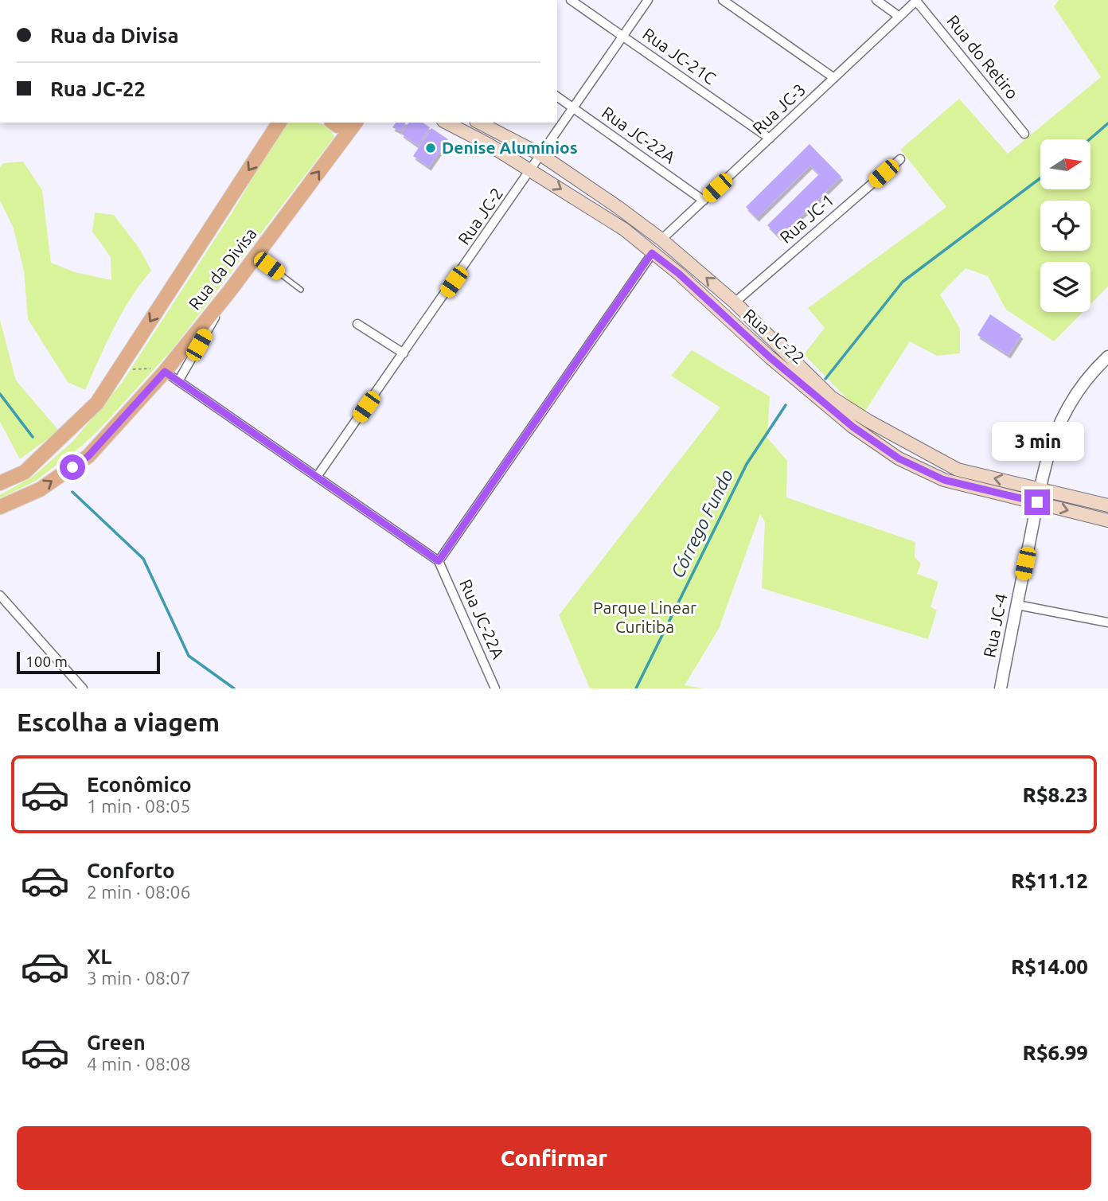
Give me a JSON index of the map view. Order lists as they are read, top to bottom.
{
  "streets": {
    "main road": ["Rua da Divisa", "Rua JC-22"],
    "street": [
      "Rua JC-21C",
      "Rua do Retiro",
      "Rua JC-3",
      "Rua JC-22A",
      "Rua JC-2",
      "Rua JC-1",
      "Rua JC-4"
    ]
  },
  "crossings": [
    ["Rua JC-21C", "Rua JC-3"],
    ["Rua JC-21C", "Rua JC-2"],
    ["Rua do Retiro", "Rua JC-3"],
    ["Rua JC-3", "Rua JC-22A"],
    ["Rua JC-3", "Rua JC-22"],
    ["Rua JC-22A", "Rua JC-2"],
    ["Rua JC-2", "Rua JC-22"],
    ["Rua JC-1", "Rua JC-22"],
    ["Rua JC-22", "Rua JC-4"]
  ],
  "water": ["Córrego Fundo"],
  "parks": ["Parque Linear Curitiba"],
  "places": ["Denise Alumínios"],
  "scale_bar": "100 m",
  "north": "right",
  "page": {
    "banner": ["Rua da Divisa", "Rua JC-22"],
    "bubble": "3 min",
    "scale": "100 m",
    "heading": "Escolha a viagem",
    "list": [
      {
        "name": "Econômico",
        "note": "1 min · 08:05",
        "value": "R$8.23"
      },
      {
        "name": "Conforto",
        "note": "2 min · 08:06",
        "value": "R$11.12"
      },
      {
        "name": "XL",
        "note": "3 min · 08:07",
        "value": "R$14.00"
      },
      {
        "name": "Green",
        "note": "4 min · 08:08",
        "value": "R$6.99"
      }
    ],
    "buttons": "Confirmar"
  }
}
